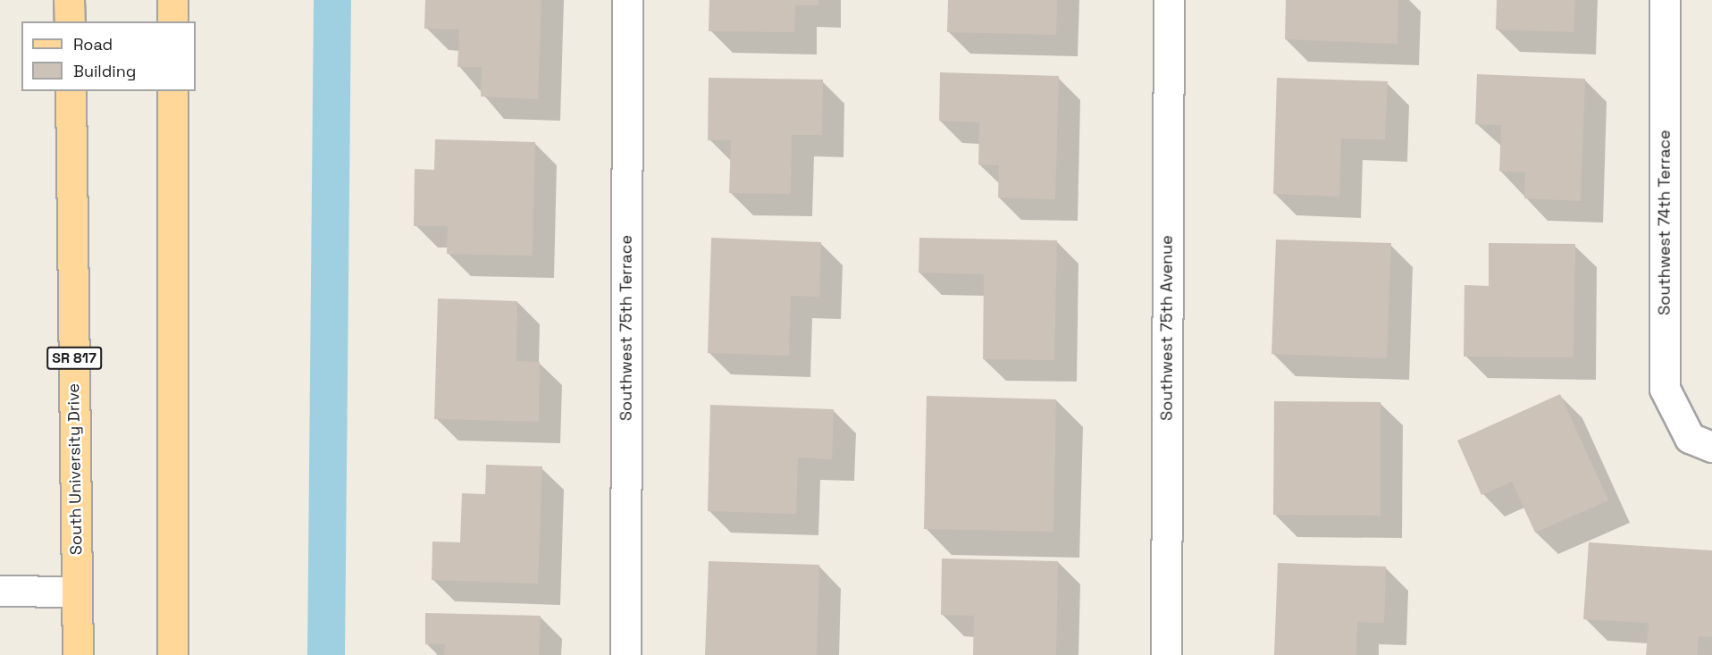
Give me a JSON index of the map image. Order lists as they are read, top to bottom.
{
  "streets": {
    "main road": ["SR 817", "South University Drive"],
    "street": ["Southwest 74th Terrace", "Southwest 75th Terrace", "Southwest 75th Avenue"]
  },
  "legend": ["Road", "Building"]
}
